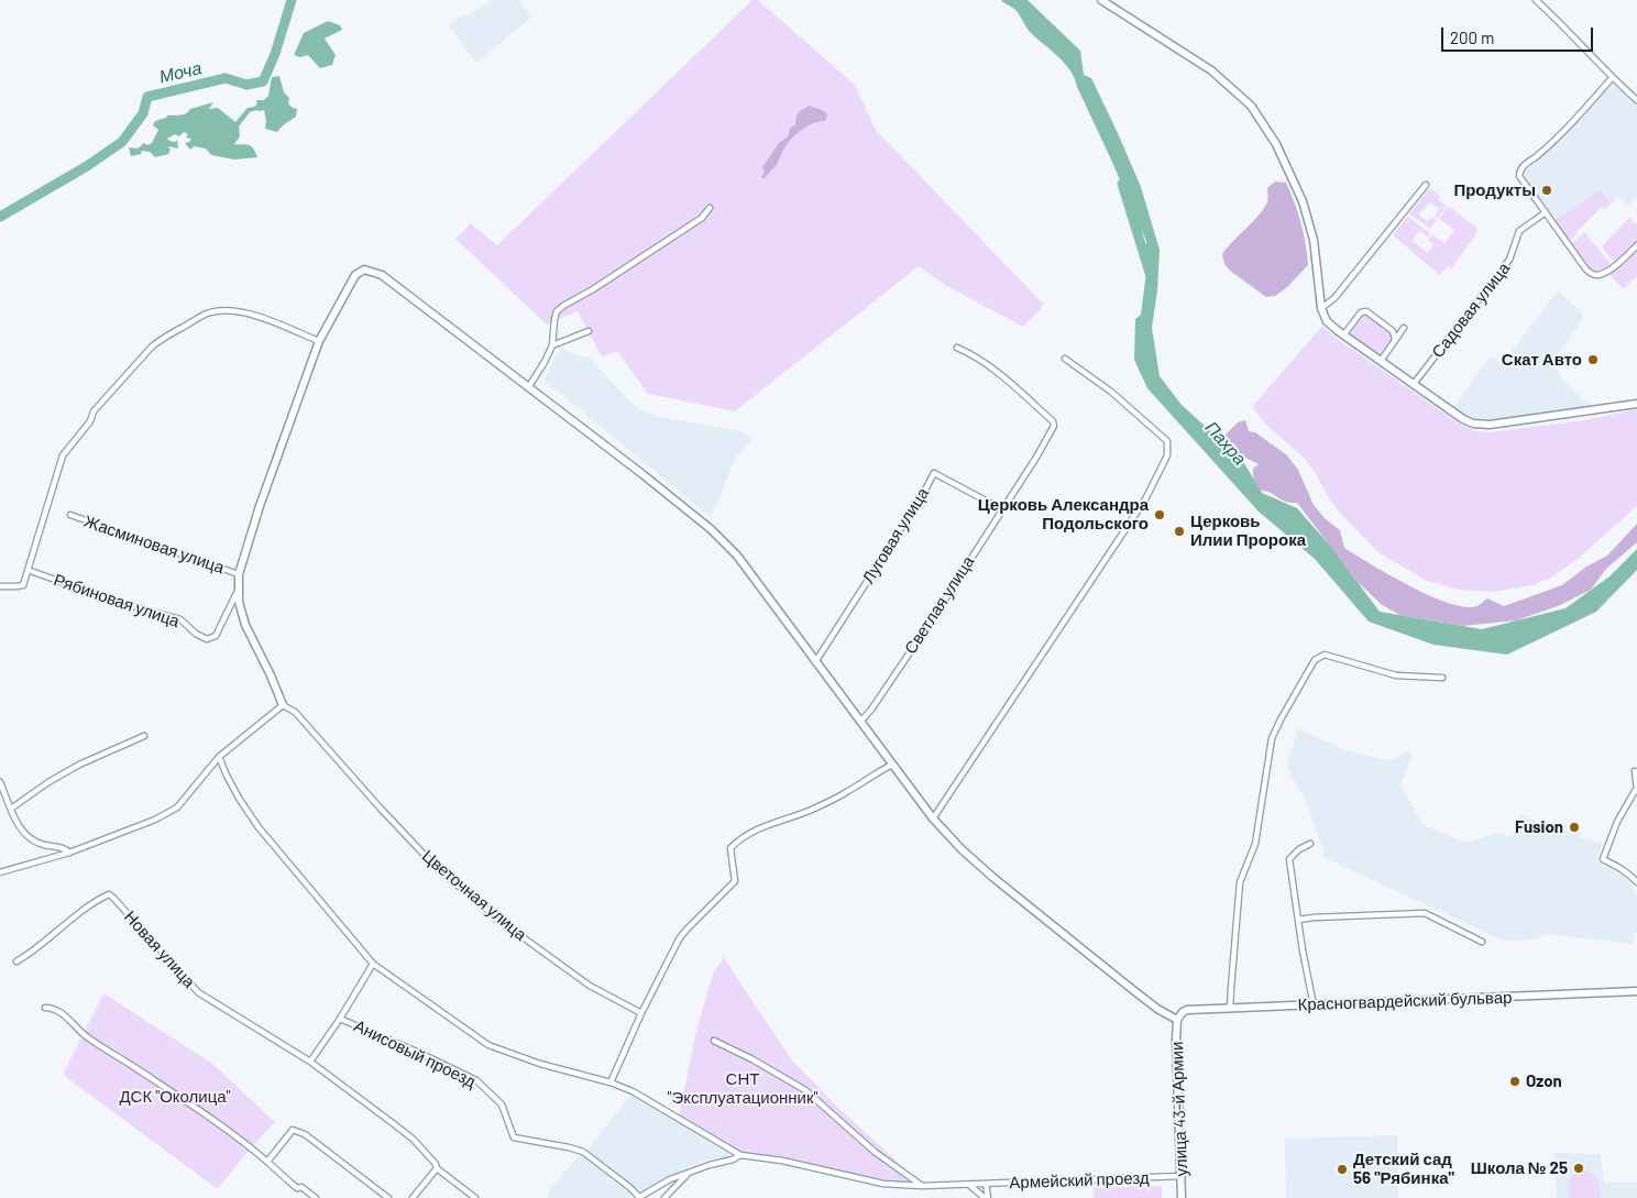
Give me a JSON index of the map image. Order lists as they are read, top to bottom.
{
  "streets": {
    "street": [
      "Садовая улица",
      "Луговая улица",
      "Жасминовая улица",
      "Рябиновая улица",
      "Светлая улица",
      "Цветочная улица",
      "Новая улица",
      "Красногвардейский бульвар",
      "Анисовый проезд",
      "улица 43-й Армии",
      "Армейский проезд"
    ]
  },
  "crossings": [
    ["Луговая улица", "Светлая улица"],
    ["Красногвардейский бульвар", "улица 43-й Армии"],
    ["улица 43-й Армии", "Армейский проезд"]
  ],
  "water": ["Моча", "Пахра"],
  "parks": ["СНТ \"Эксплуатационник\"", "ДСК \"Околица\""],
  "places": [
    "Продукты",
    "Скат Авто",
    "Церковь Александра Подольского",
    "Церковь Илии Пророка",
    "Fusion",
    "Ozon",
    "Школа № 25",
    "Детский сад 56 \"Рябинка\""
  ],
  "scale_bar": "200 m"
}
